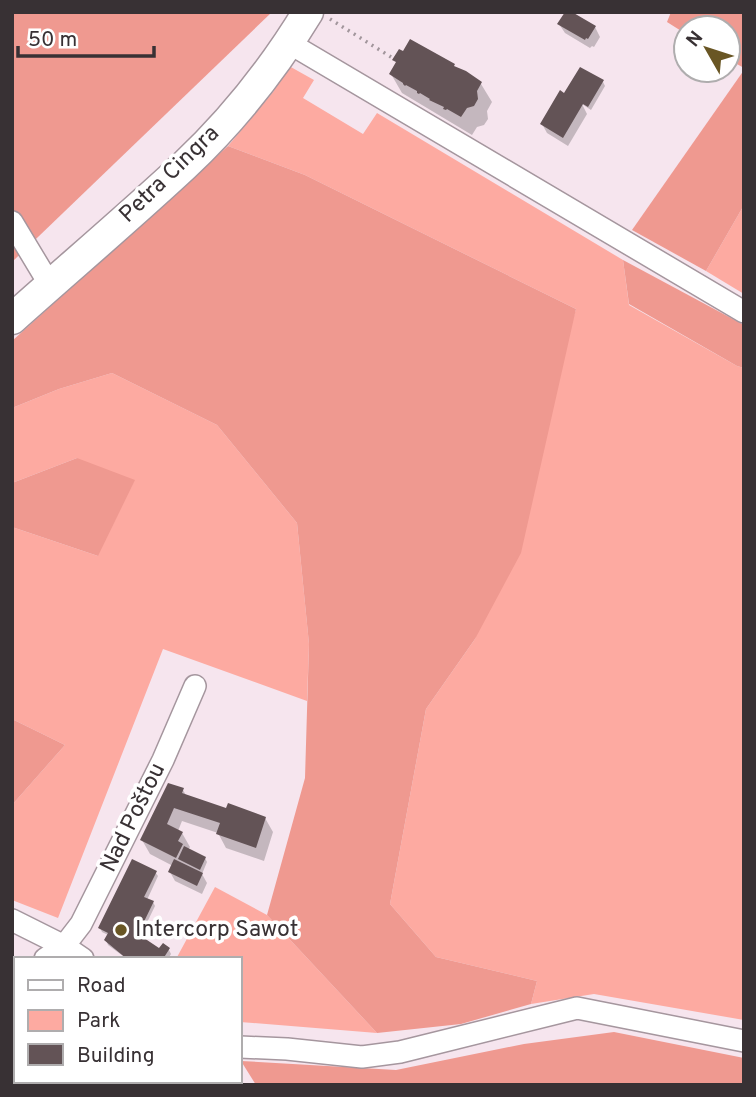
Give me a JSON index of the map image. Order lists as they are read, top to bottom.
{
  "streets": {
    "street": ["Petra Cingra", "Nad Poštou"]
  },
  "places": ["Intercorp Sawot"],
  "legend": ["Road", "Park", "Building"],
  "scale_bar": "50 m",
  "north": "top left"
}
